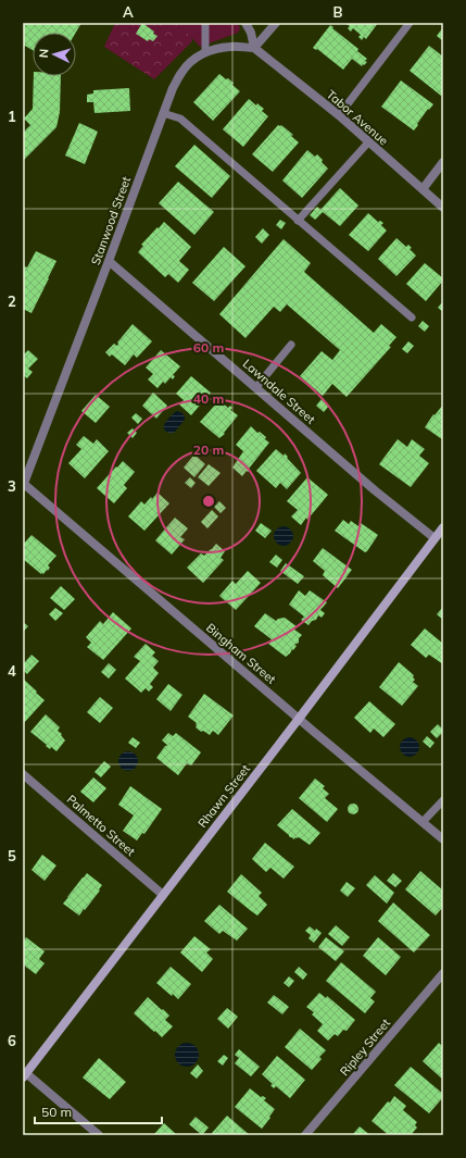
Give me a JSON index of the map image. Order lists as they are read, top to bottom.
{
  "streets": {
    "main road": ["Rhawn Street"],
    "street": [
      "Tabor Avenue",
      "Stanwood Street",
      "Lawndale Street",
      "Bingham Street",
      "Palmetto Street",
      "Ripley Street"
    ]
  },
  "crossings": [
    ["Tabor Avenue", "Stanwood Street"],
    ["Stanwood Street", "Lawndale Street"],
    ["Stanwood Street", "Bingham Street"],
    ["Lawndale Street", "Rhawn Street"],
    ["Bingham Street", "Rhawn Street"],
    ["Rhawn Street", "Palmetto Street"]
  ],
  "scale_bar": "50 m",
  "north": "left",
  "grid": {
    "columns": ["A", "B"],
    "rows": [
      "1",
      "2",
      "3",
      "4",
      "5",
      "6"
    ]
  },
  "rings": ["60 m", "40 m", "20 m"]
}
